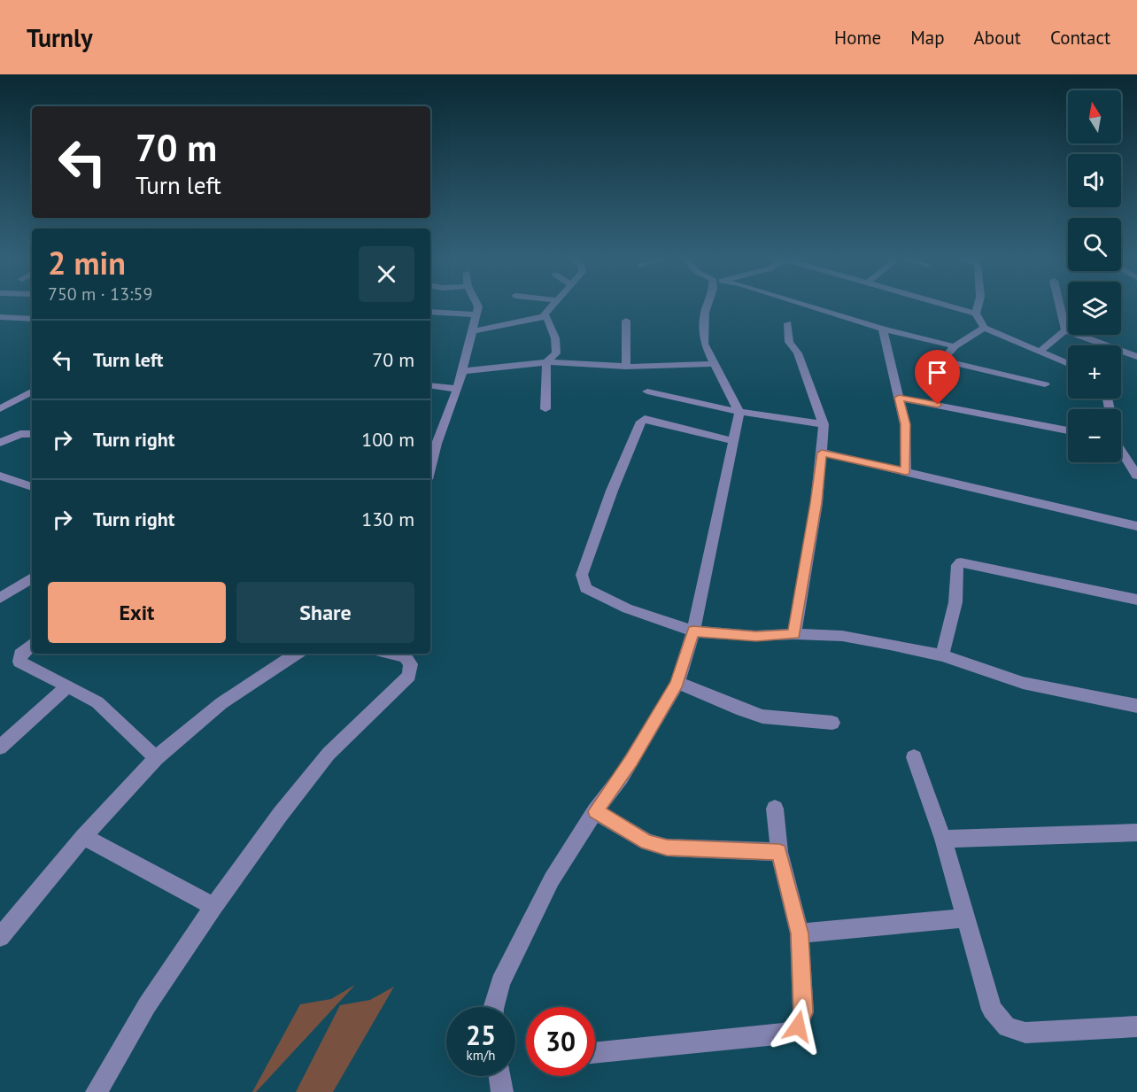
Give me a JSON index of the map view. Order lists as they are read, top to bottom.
{
  "north": "top",
  "page": {
    "header": "Turnly",
    "nav": [
      "Home",
      "Map",
      "About",
      "Contact"
    ],
    "map_buttons": ["+", "−"],
    "turn": ["70 m", "Turn left"],
    "heading": ["2 min", "750 m · 13:59"],
    "list": [
      {
        "name": "Turn left",
        "value": "70 m"
      },
      {
        "name": "Turn right",
        "value": "100 m"
      },
      {
        "name": "Turn right",
        "value": "130 m"
      }
    ],
    "buttons": ["Exit", "Share"],
    "speed": "25 km/h",
    "limit": "30"
  }
}
